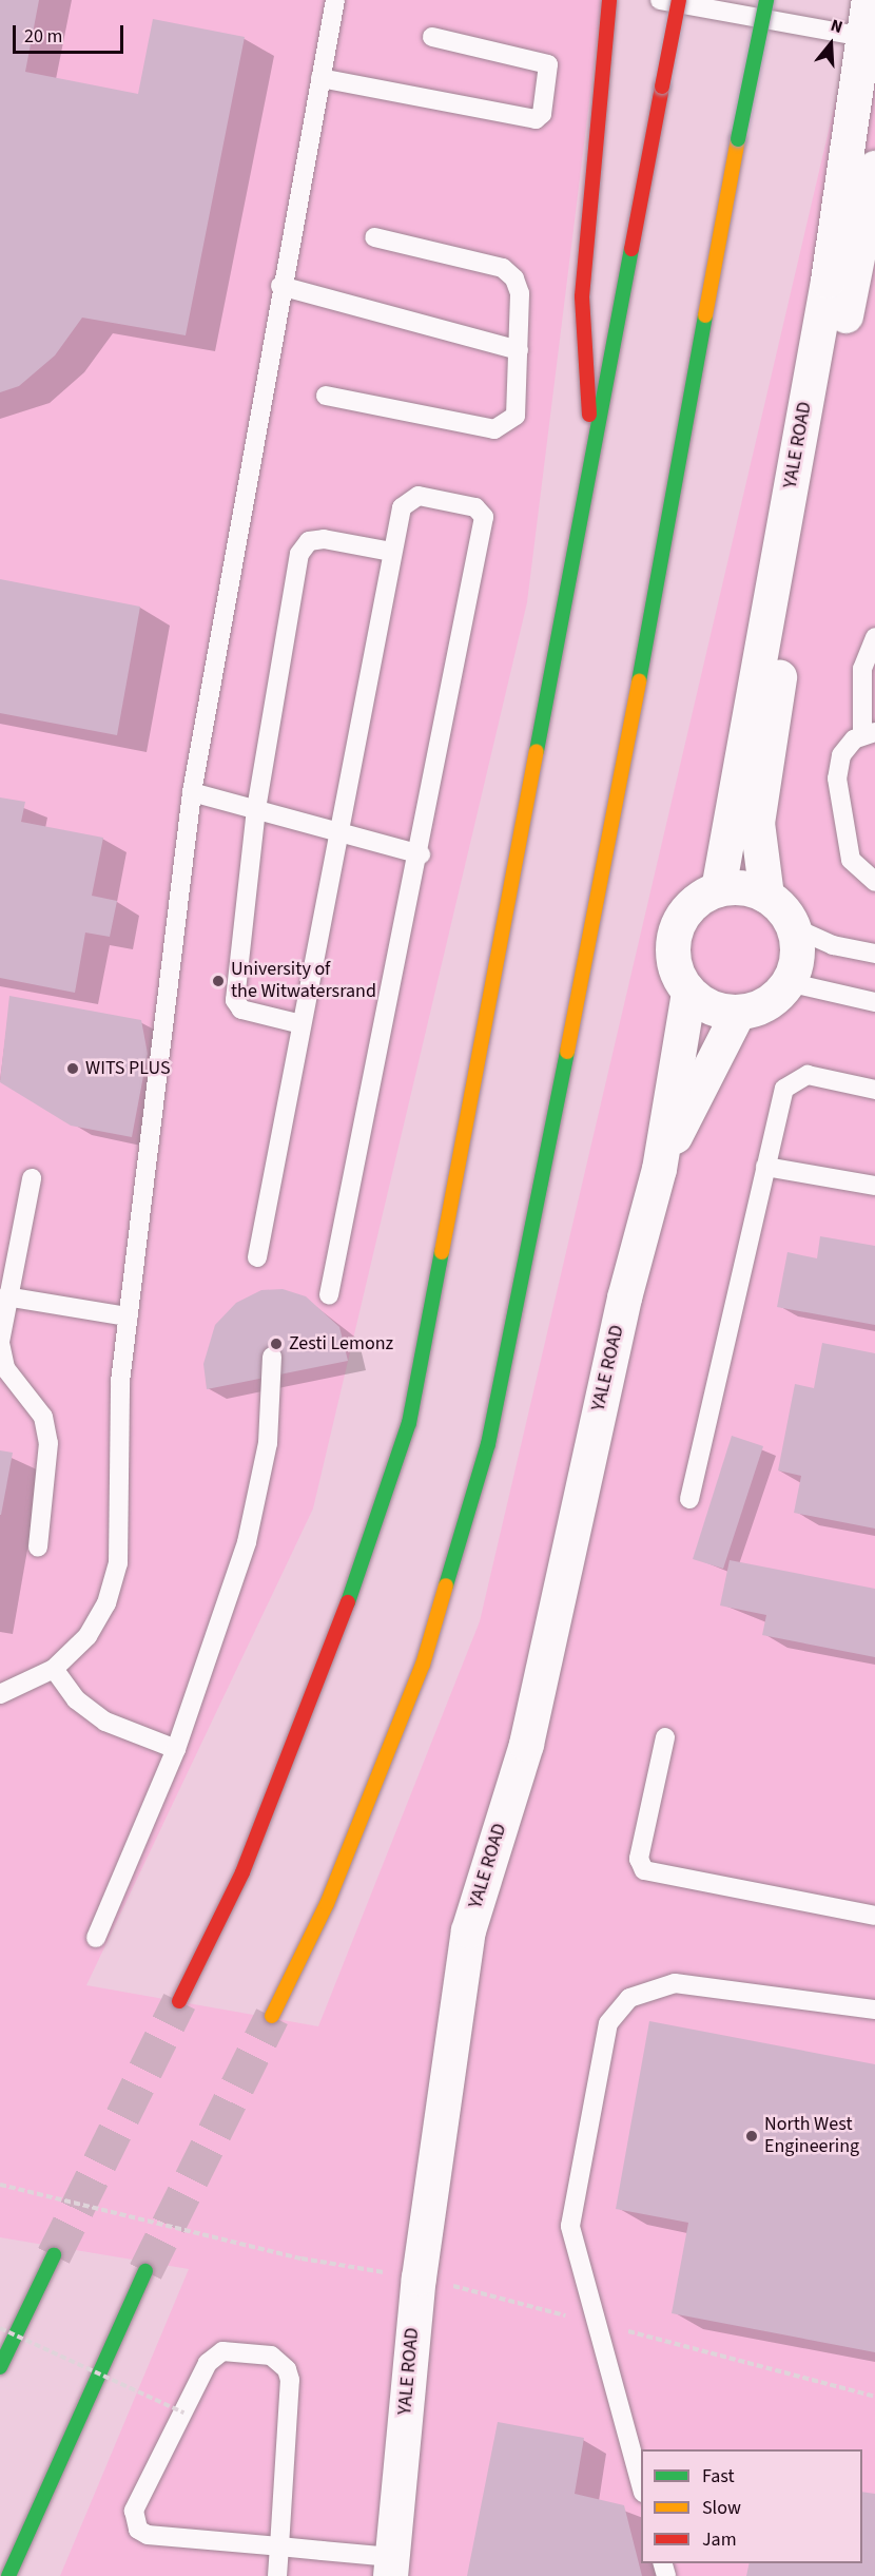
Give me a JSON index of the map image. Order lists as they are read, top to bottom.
{
  "streets": {
    "street": ["YALE ROAD"]
  },
  "places": [
    "University of the Witwatersrand",
    "WITS PLUS",
    "Zesti Lemonz",
    "North West Engineering"
  ],
  "legend": ["Fast", "Slow", "Jam"],
  "scale_bar": "20 m",
  "north": "top"
}
